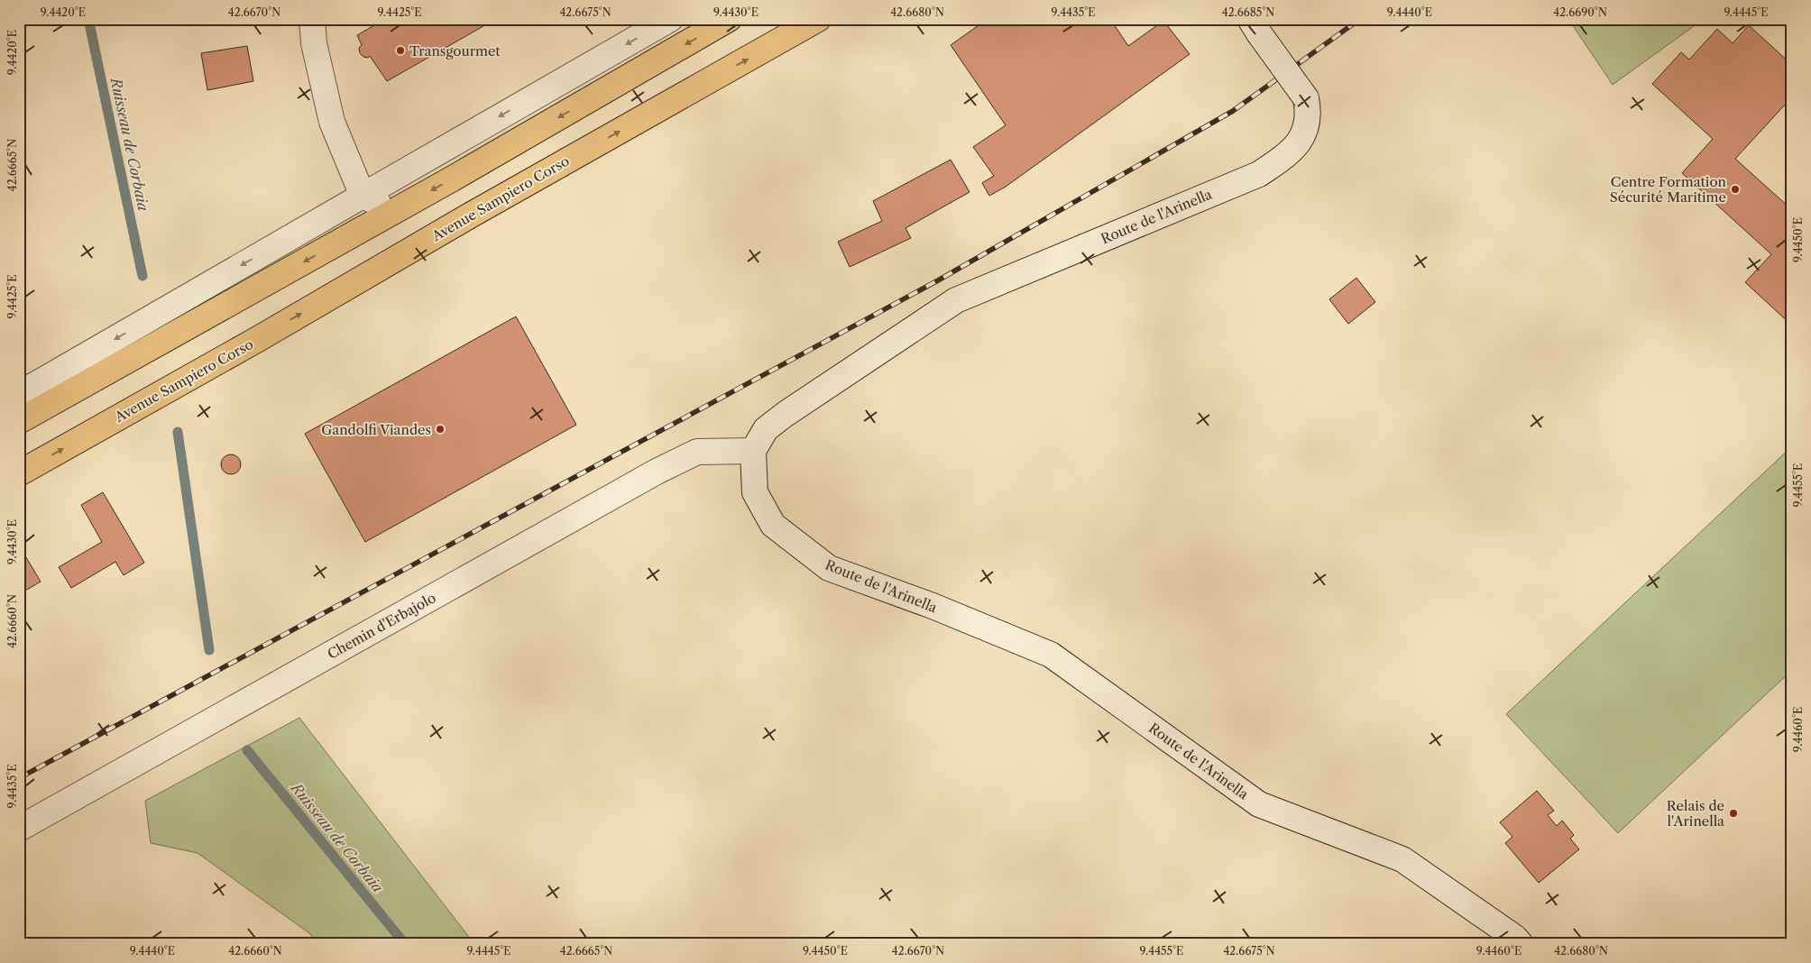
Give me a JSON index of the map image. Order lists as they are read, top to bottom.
{
  "streets": {
    "main road": ["Avenue Sampiero Corso"],
    "street": ["Route de l'Arinella", "Chemin d'Erbajolo"]
  },
  "crossings": [
    ["Route de l'Arinella", "Chemin d'Erbajolo"]
  ],
  "water": ["Ruisseau de Corbaia"],
  "places": [
    "Transgourmet",
    "Centre Formation Sécurité Maritime",
    "Gandolfi Viandes",
    "Relais de l'Arinella"
  ],
  "coordinates": [
    "9.4420°E",
    "42.6670°N",
    "9.4425°E",
    "42.6675°N",
    "9.4430°E",
    "42.6680°N",
    "9.4435°E",
    "42.6685°N",
    "9.4440°E",
    "42.6690°N",
    "9.4445°E",
    "42.6665°N",
    "9.4450°E",
    "9.4455°E",
    "42.6660°N",
    "9.4460°E"
  ]
}
